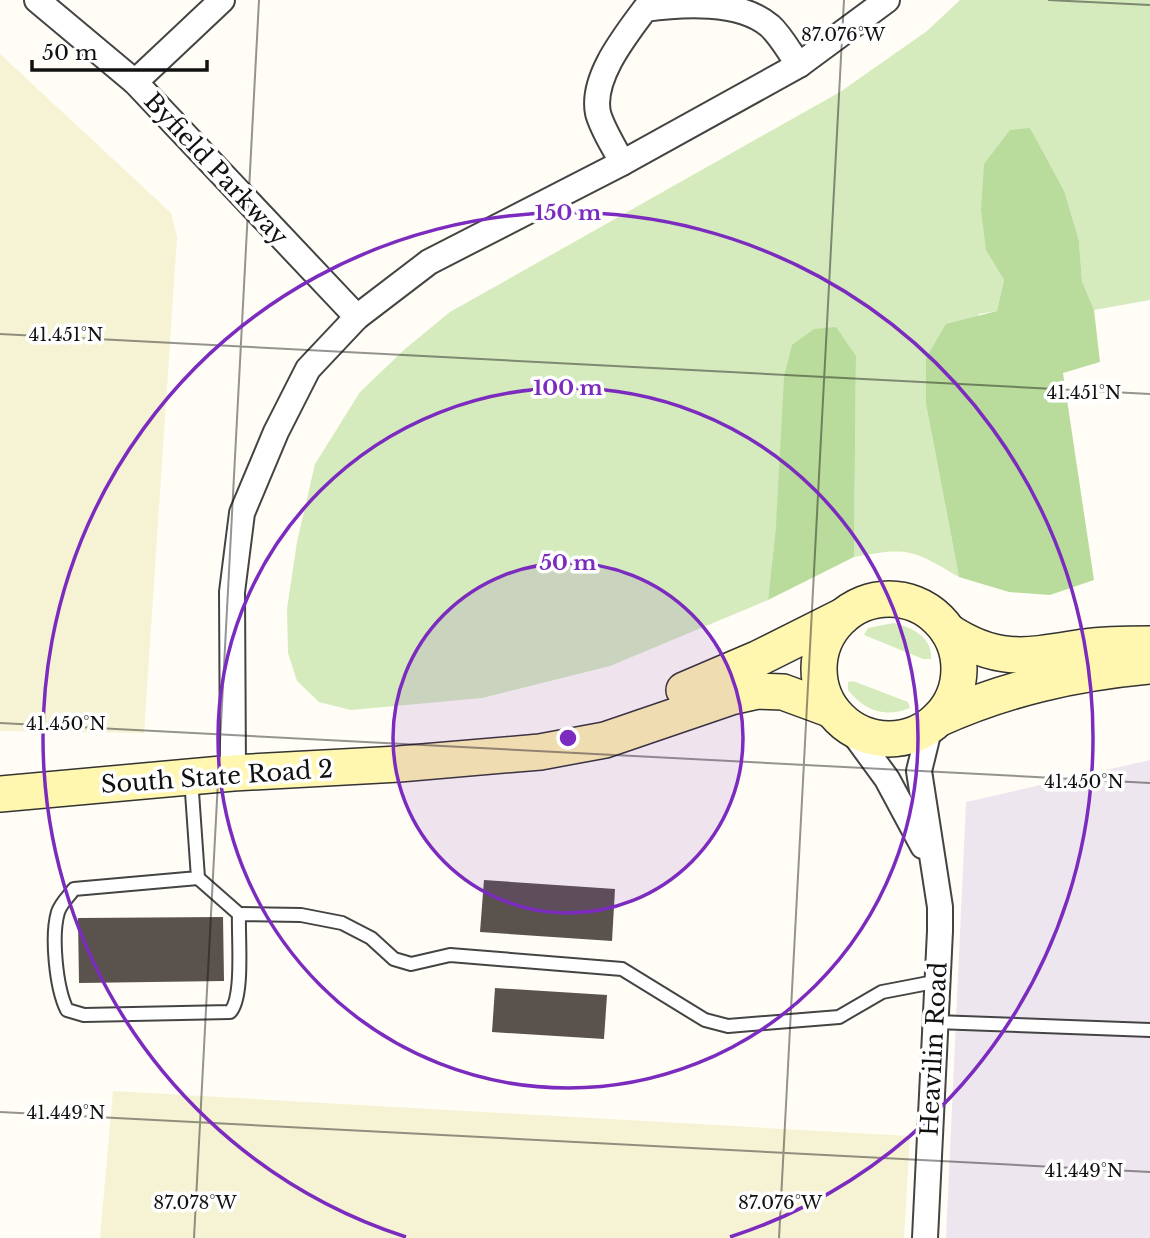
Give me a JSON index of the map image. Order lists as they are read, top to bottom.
{
  "streets": {
    "main road": ["South State Road 2"],
    "street": ["Byfield Parkway", "Heavilin Road"]
  },
  "crossings": [
    ["South State Road 2", "Heavilin Road"]
  ],
  "scale_bar": "50 m",
  "coordinates": [
    "87.076°W",
    "41.451°N",
    "41.450°N",
    "41.449°N",
    "87.078°W"
  ],
  "rings": ["150 m", "100 m", "50 m"]
}
